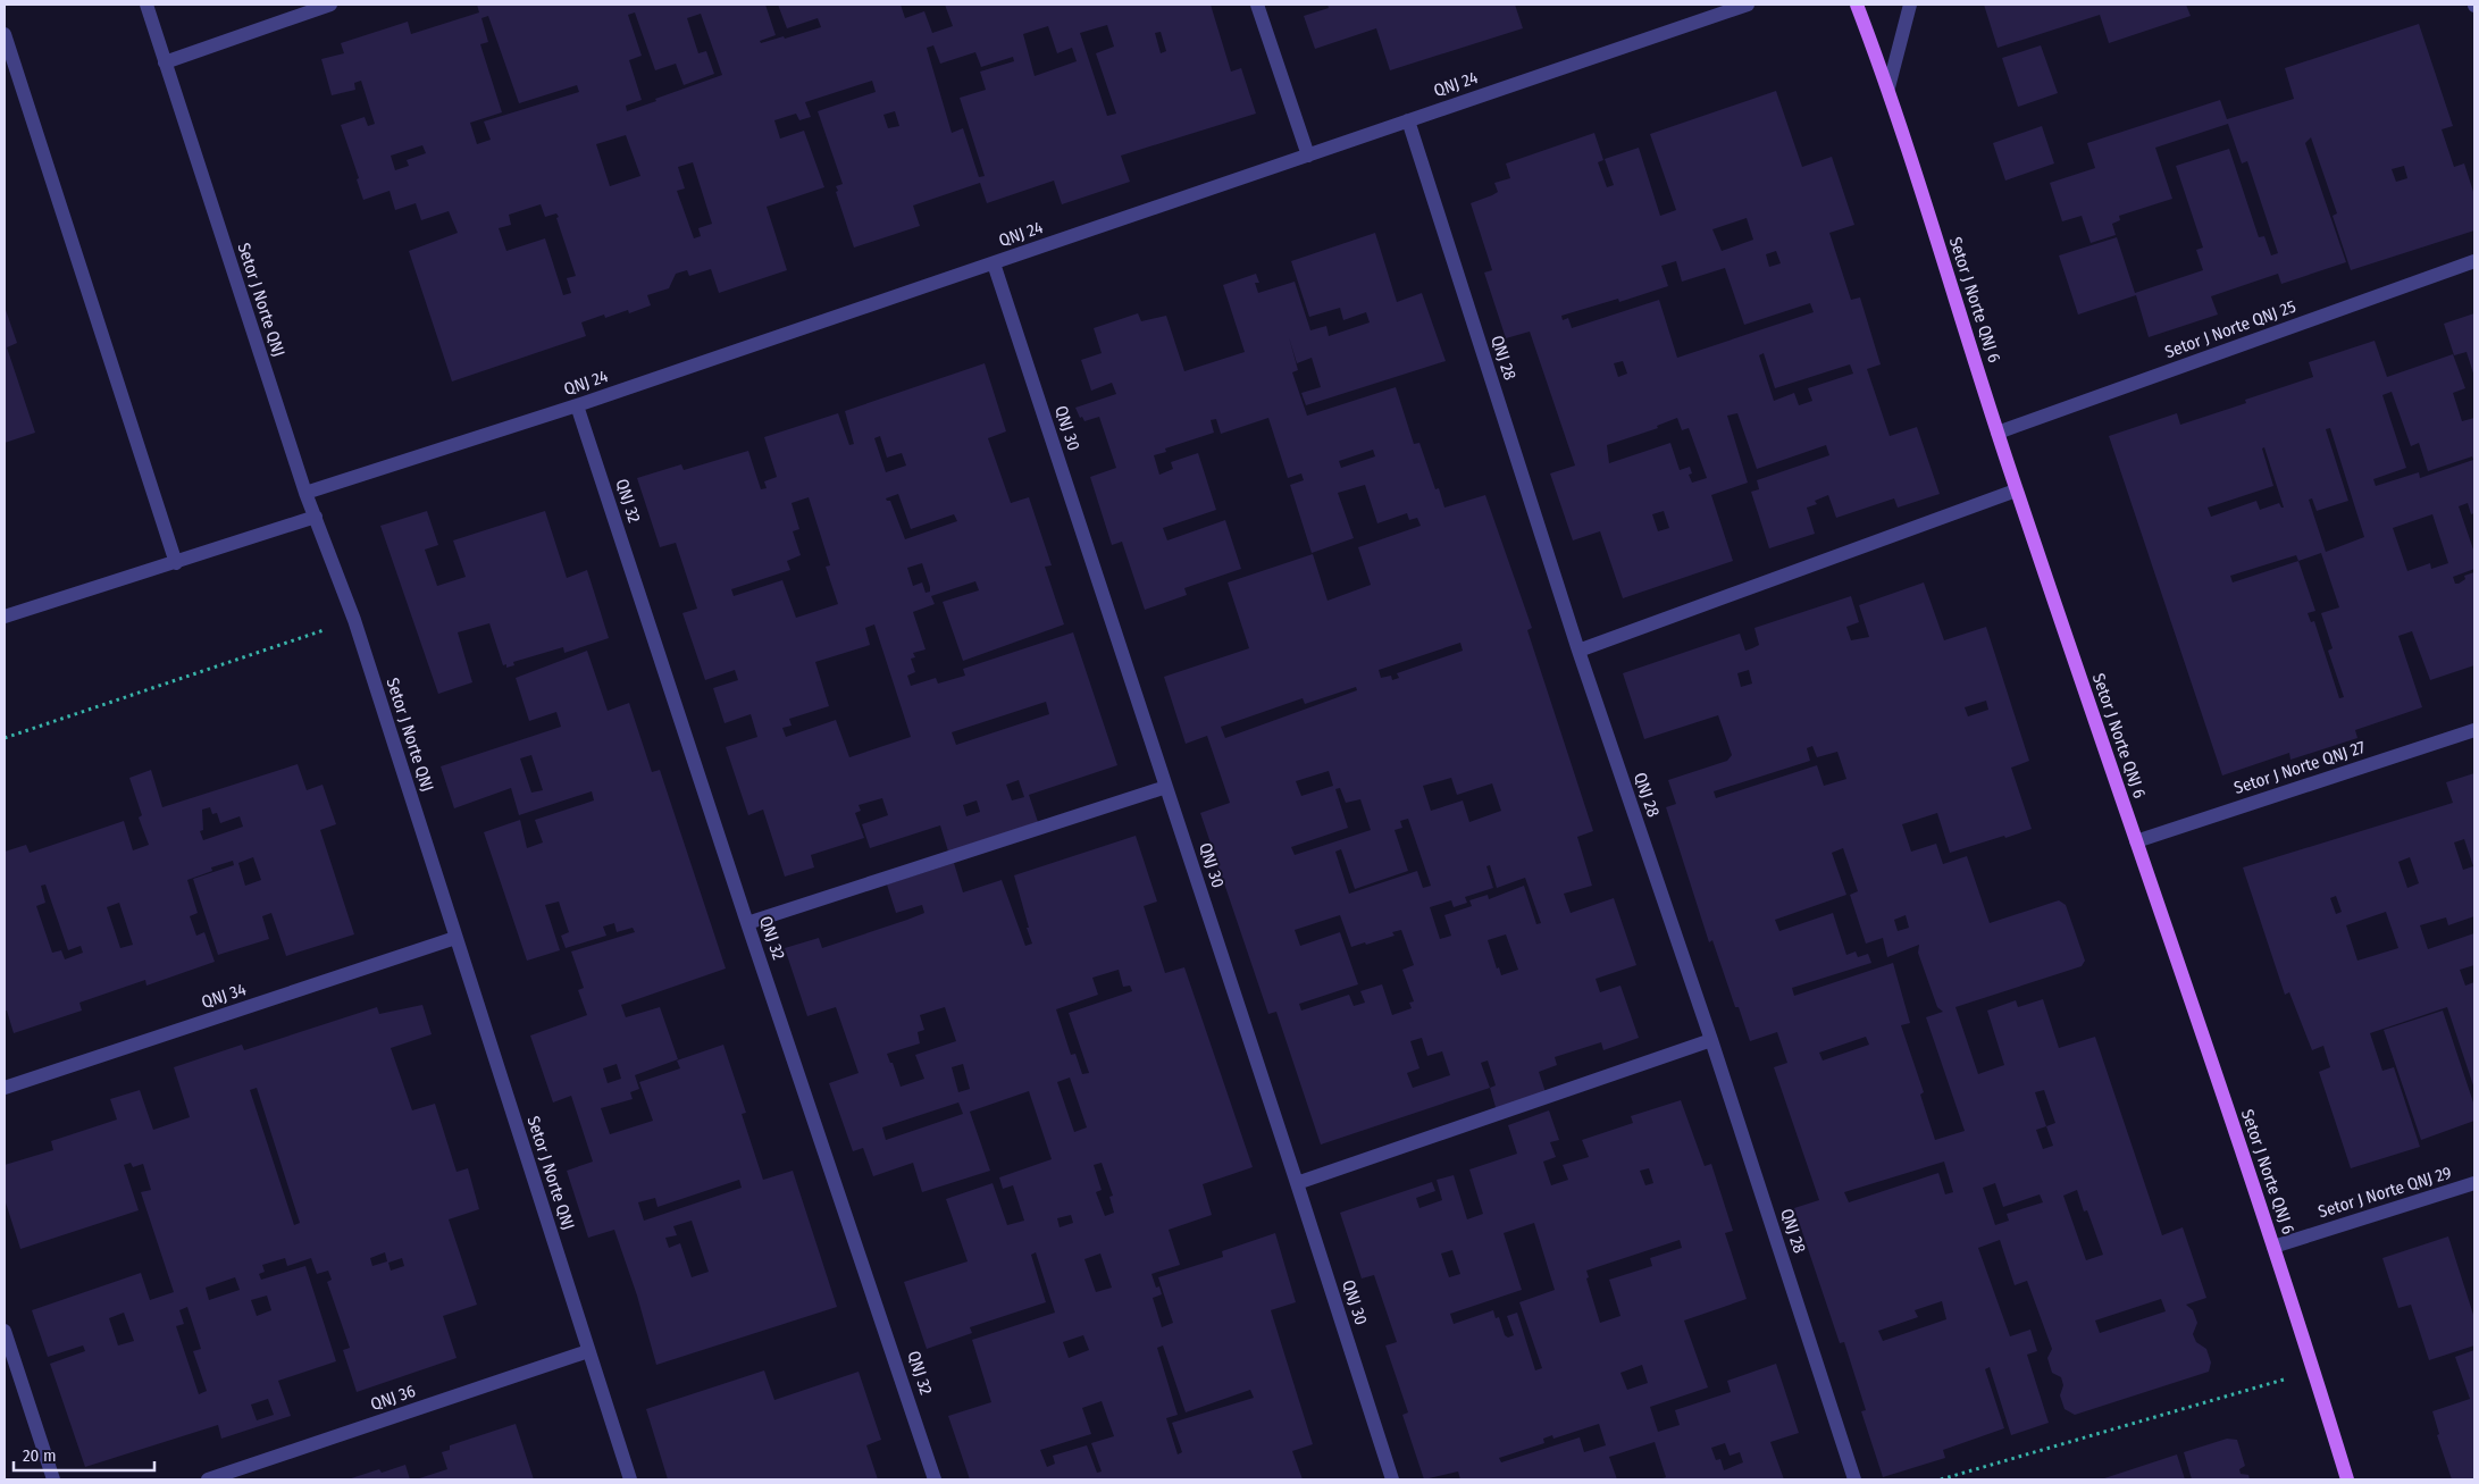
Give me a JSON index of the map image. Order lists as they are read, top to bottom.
{
  "streets": {
    "main road": ["Setor J Norte QNJ 6"],
    "street": [
      "QNJ 24",
      "Setor J Norte QNJ",
      "Setor J Norte QNJ 25",
      "QNJ 28",
      "QNJ 30",
      "QNJ 32",
      "Setor J Norte QNJ 27",
      "QNJ 34",
      "Setor J Norte QNJ 29",
      "QNJ 36"
    ]
  },
  "crossings": [
    ["QNJ 24", "Setor J Norte QNJ"],
    ["QNJ 24", "QNJ 28"],
    ["QNJ 24", "QNJ 30"],
    ["QNJ 24", "QNJ 32"],
    ["Setor J Norte QNJ", "QNJ 34"],
    ["Setor J Norte QNJ", "QNJ 36"],
    ["Setor J Norte QNJ 6", "Setor J Norte QNJ 25"],
    ["Setor J Norte QNJ 6", "Setor J Norte QNJ 27"],
    ["Setor J Norte QNJ 6", "Setor J Norte QNJ 29"]
  ],
  "scale_bar": "20 m"
}
